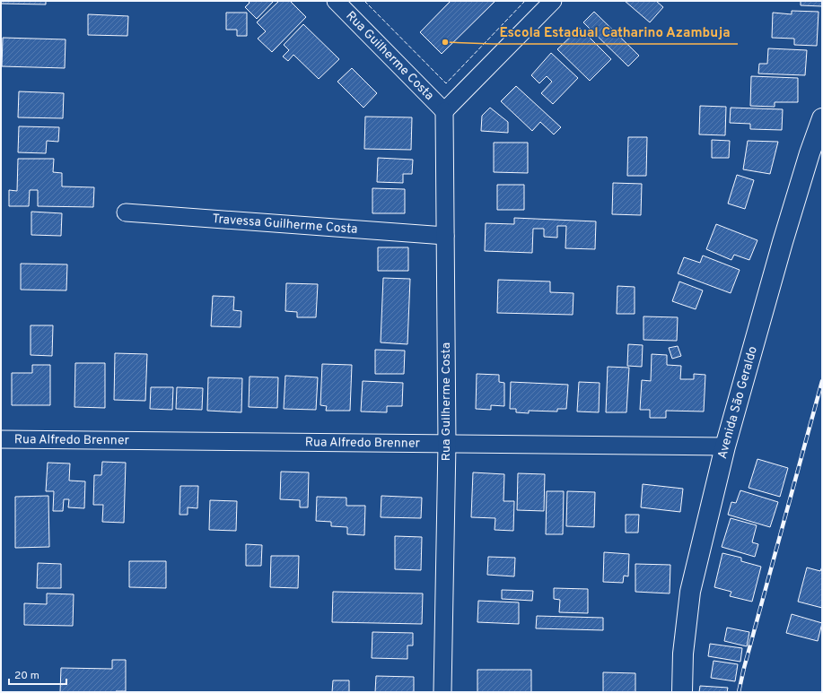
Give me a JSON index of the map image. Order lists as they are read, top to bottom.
{
  "streets": {
    "street": [
      "Rua Guilherme Costa",
      "Travessa Guilherme Costa",
      "Avenida São Geraldo",
      "Rua Alfredo Brenner"
    ]
  },
  "crossings": [
    ["Rua Guilherme Costa", "Travessa Guilherme Costa"],
    ["Rua Guilherme Costa", "Rua Alfredo Brenner"],
    ["Avenida São Geraldo", "Rua Alfredo Brenner"]
  ],
  "places": ["Escola Estadual Catharino Azambuja"],
  "scale_bar": "20 m"
}
